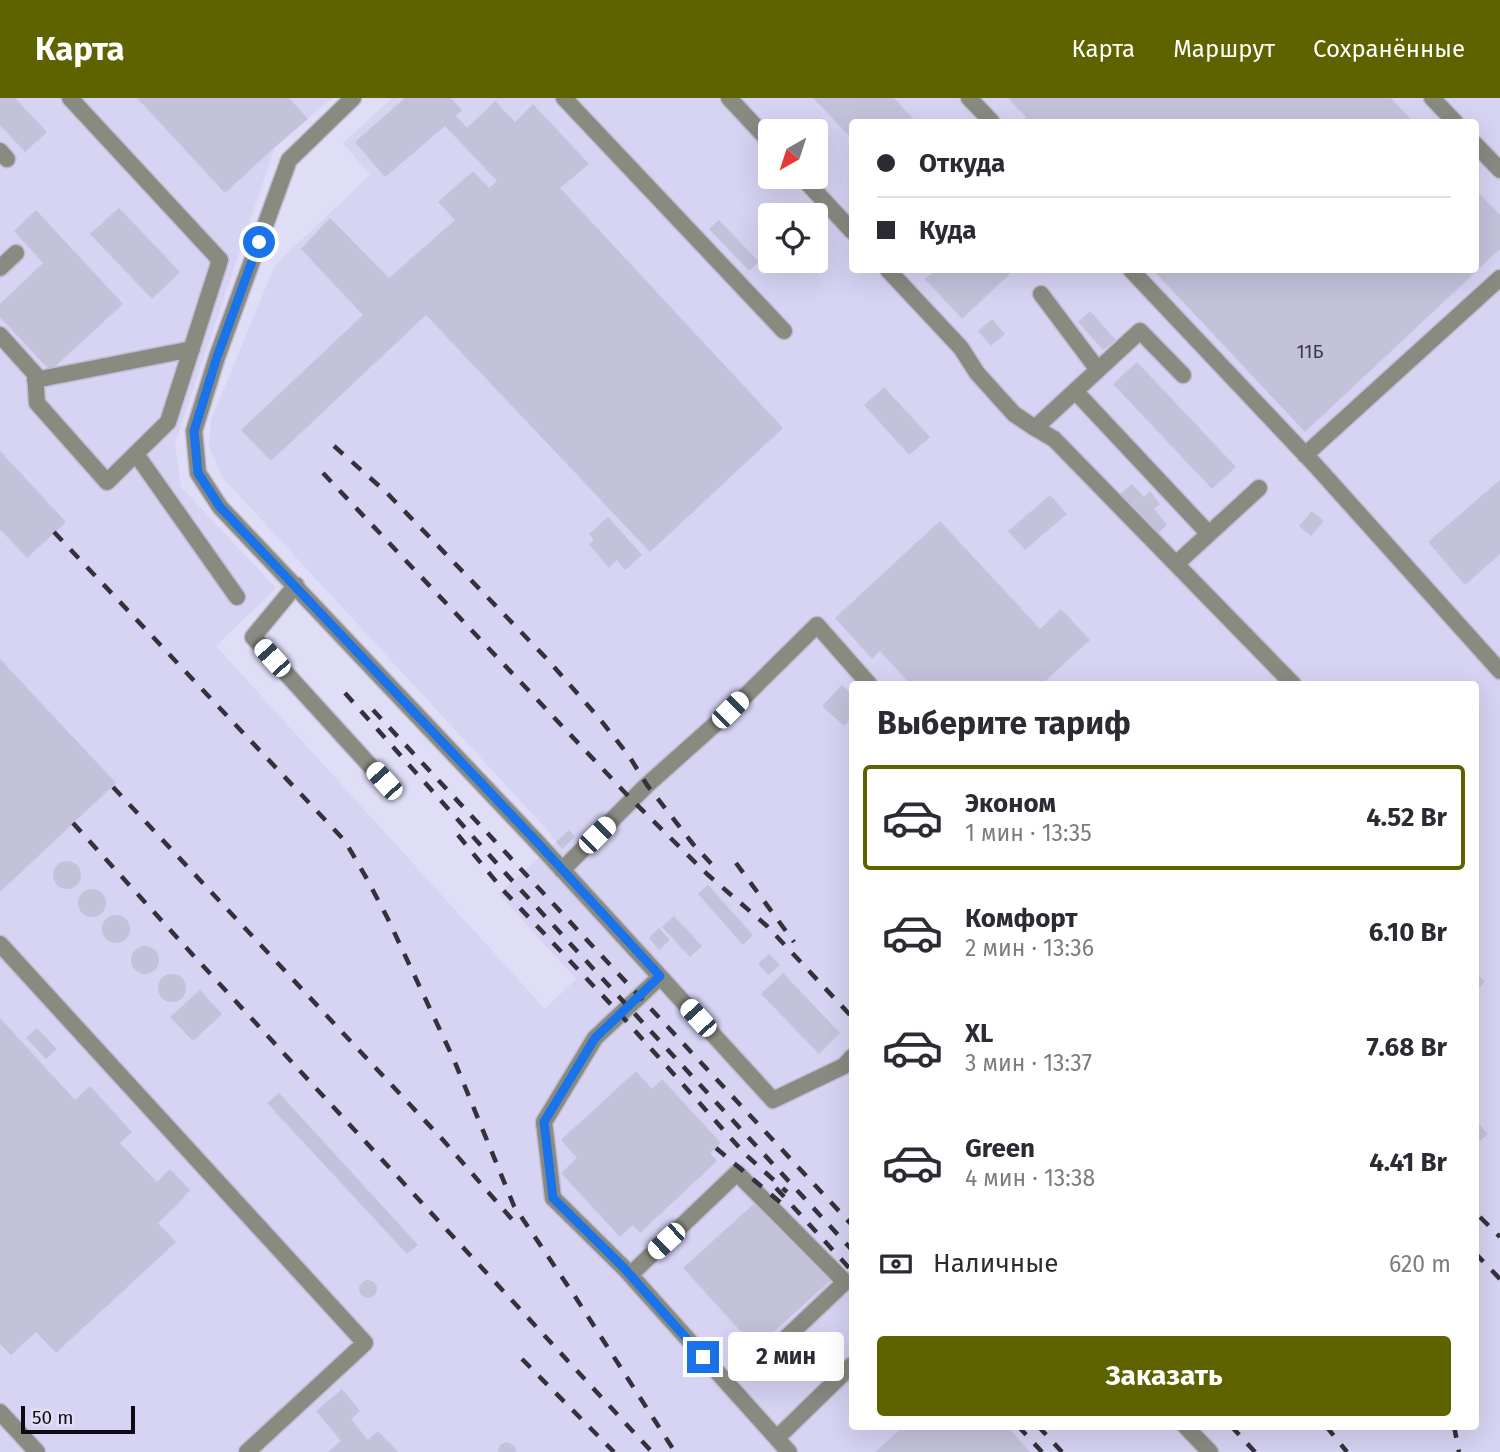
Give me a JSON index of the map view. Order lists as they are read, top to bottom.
{
  "house_numbers": ["11Б"],
  "scale_bar": "50 m",
  "north": "bottom left",
  "page": {
    "header": "Карта",
    "nav": ["Карта", "Маршрут", "Сохранённые"],
    "banner": ["Откуда", "Куда"],
    "heading": "Выберите тариф",
    "list": [
      {
        "name": "Эконом",
        "note": "1 мин · 13:35",
        "value": "4.52 Br"
      },
      {
        "name": "Комфорт",
        "note": "2 мин · 13:36",
        "value": "6.10 Br"
      },
      {
        "name": "XL",
        "note": "3 мин · 13:37",
        "value": "7.68 Br"
      },
      {
        "name": "Green",
        "note": "4 мин · 13:38",
        "value": "4.41 Br"
      }
    ],
    "pay": ["Наличные", "620 m"],
    "buttons": "Заказать",
    "bubble": "2 мин",
    "scale": "50 m"
  }
}
